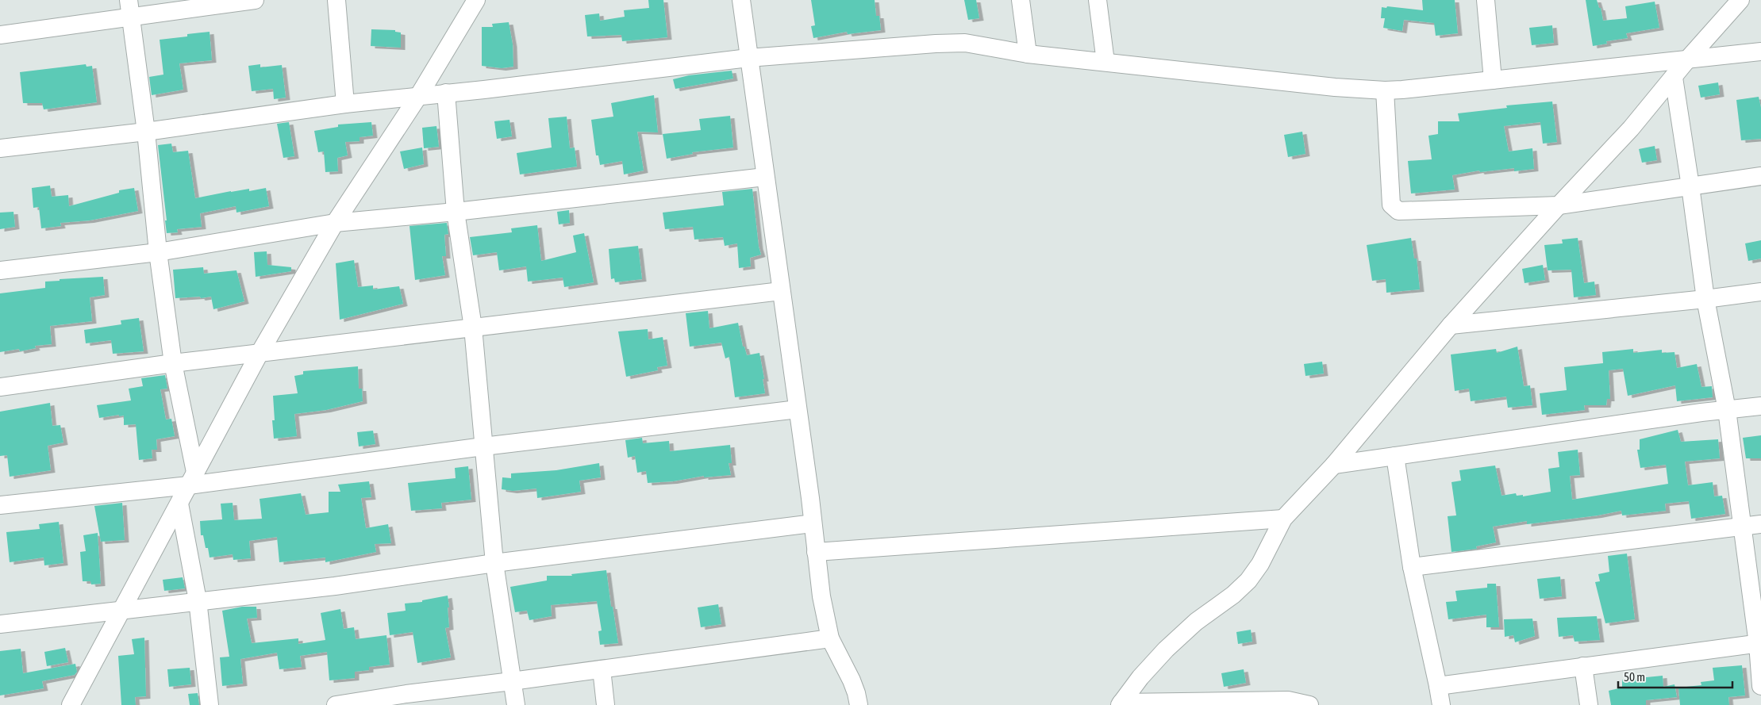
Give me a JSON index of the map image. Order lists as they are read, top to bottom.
{
  "scale_bar": "50 m"
}
